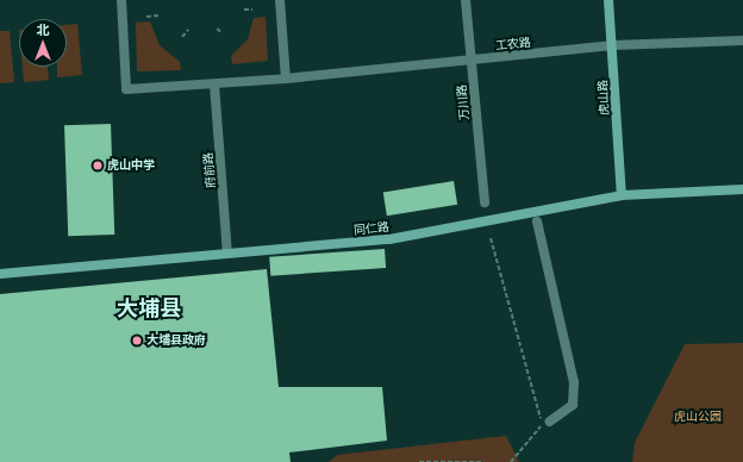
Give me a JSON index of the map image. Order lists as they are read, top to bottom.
{
  "streets": {
    "main road": ["虎山路", "同仁路"],
    "street": ["工农路", "万川路", "府前路"]
  },
  "crossings": [
    ["工农路", "虎山路"],
    ["工农路", "万川路"],
    ["工农路", "府前路"],
    ["虎山路", "同仁路"],
    ["府前路", "同仁路"]
  ],
  "districts": ["大埔县"],
  "parks": ["虎山公园"],
  "places": ["虎山中学", "大埔县政府"],
  "north": "top"
}
